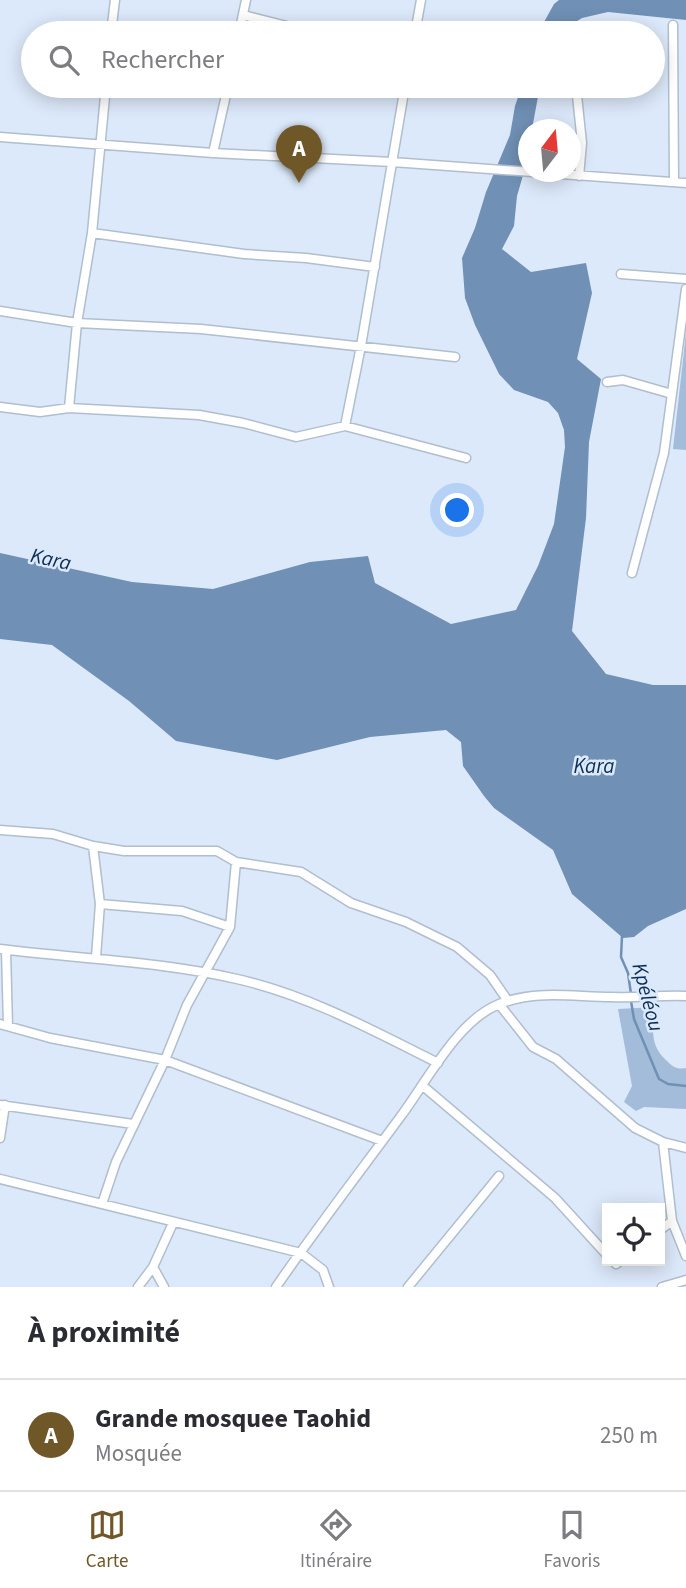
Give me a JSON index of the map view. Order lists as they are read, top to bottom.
{
  "water": ["Kara", "Kpéléou"],
  "north": "top",
  "page": {
    "search": "Rechercher",
    "pins": "A",
    "heading": "À proximité",
    "list": [
      {
        "mark": "A",
        "name": "Grande mosquee Taohid",
        "note": "Mosquée",
        "value": "250 m"
      }
    ],
    "nav": ["Carte", "Itinéraire", "Favoris"]
  }
}
